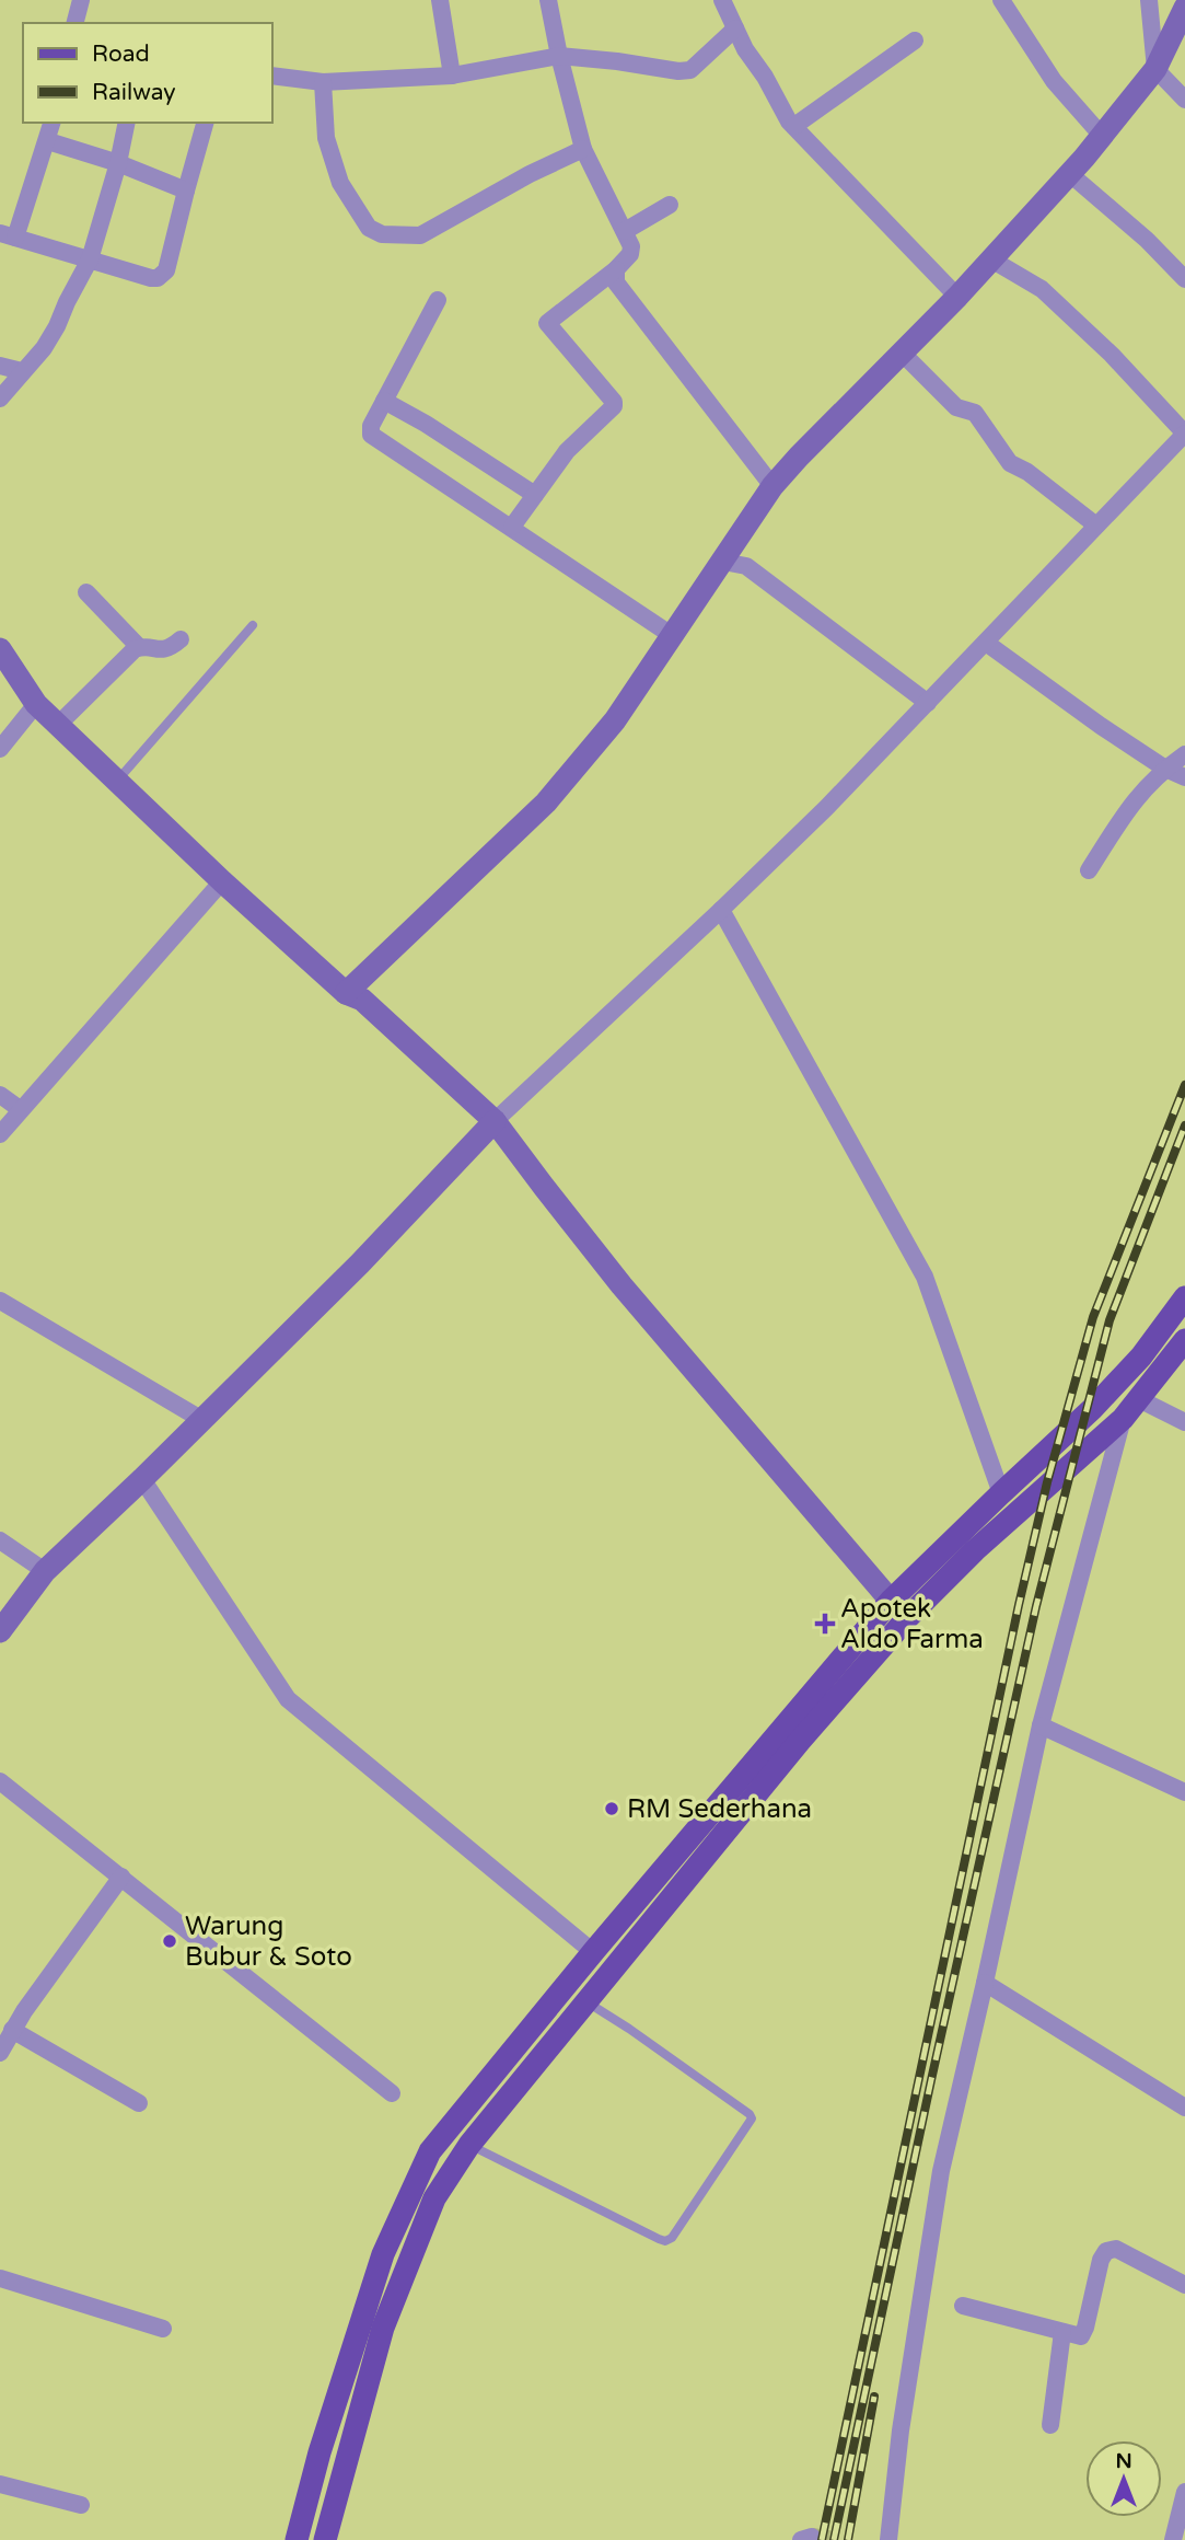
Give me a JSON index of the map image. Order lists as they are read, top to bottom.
{
  "places": {
    "health": ["Apotek Aldo Farma"],
    "other": ["RM Sederhana", "Warung Bubur & Soto"]
  },
  "legend": ["Road", "Railway"],
  "north": "top"
}
